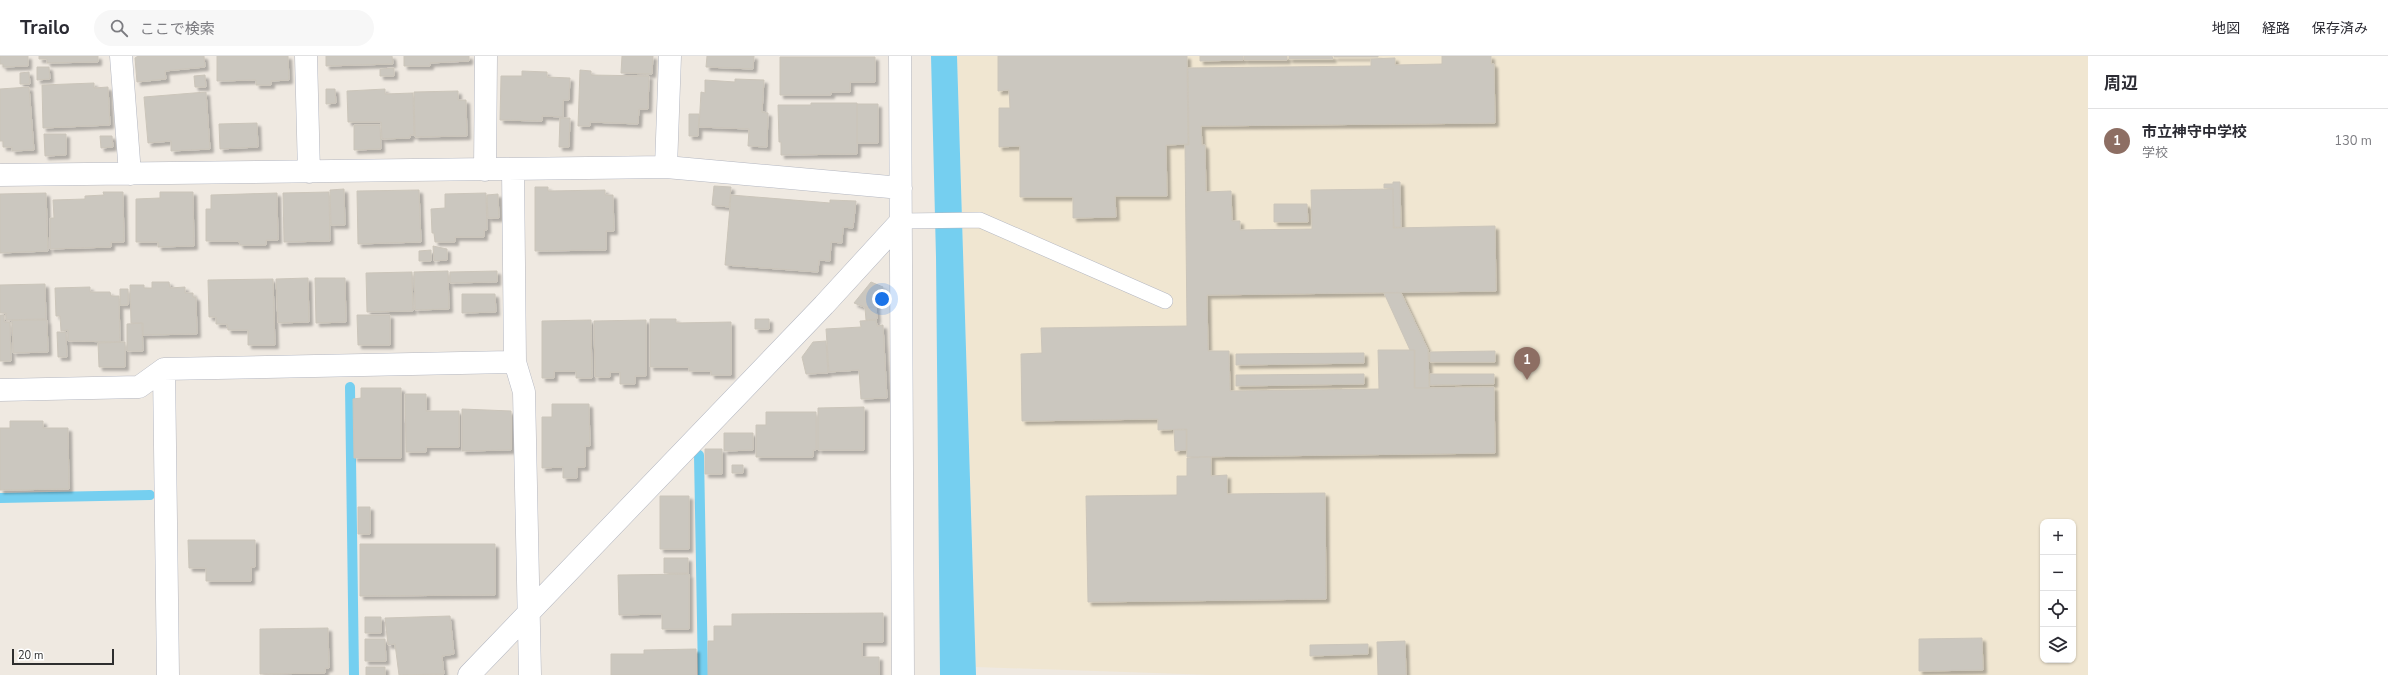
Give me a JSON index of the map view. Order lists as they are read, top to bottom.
{
  "scale_bar": "20 m",
  "page": {
    "header": "Trailo",
    "search": "ここで検索",
    "nav": ["地図", "経路", "保存済み"],
    "heading": "周辺",
    "list": [
      {
        "mark": "1",
        "name": "市立神守中学校",
        "note": "学校",
        "value": "130 m"
      }
    ],
    "pins": "1",
    "map_buttons": ["+", "−"],
    "scale": "20 m"
  }
}
